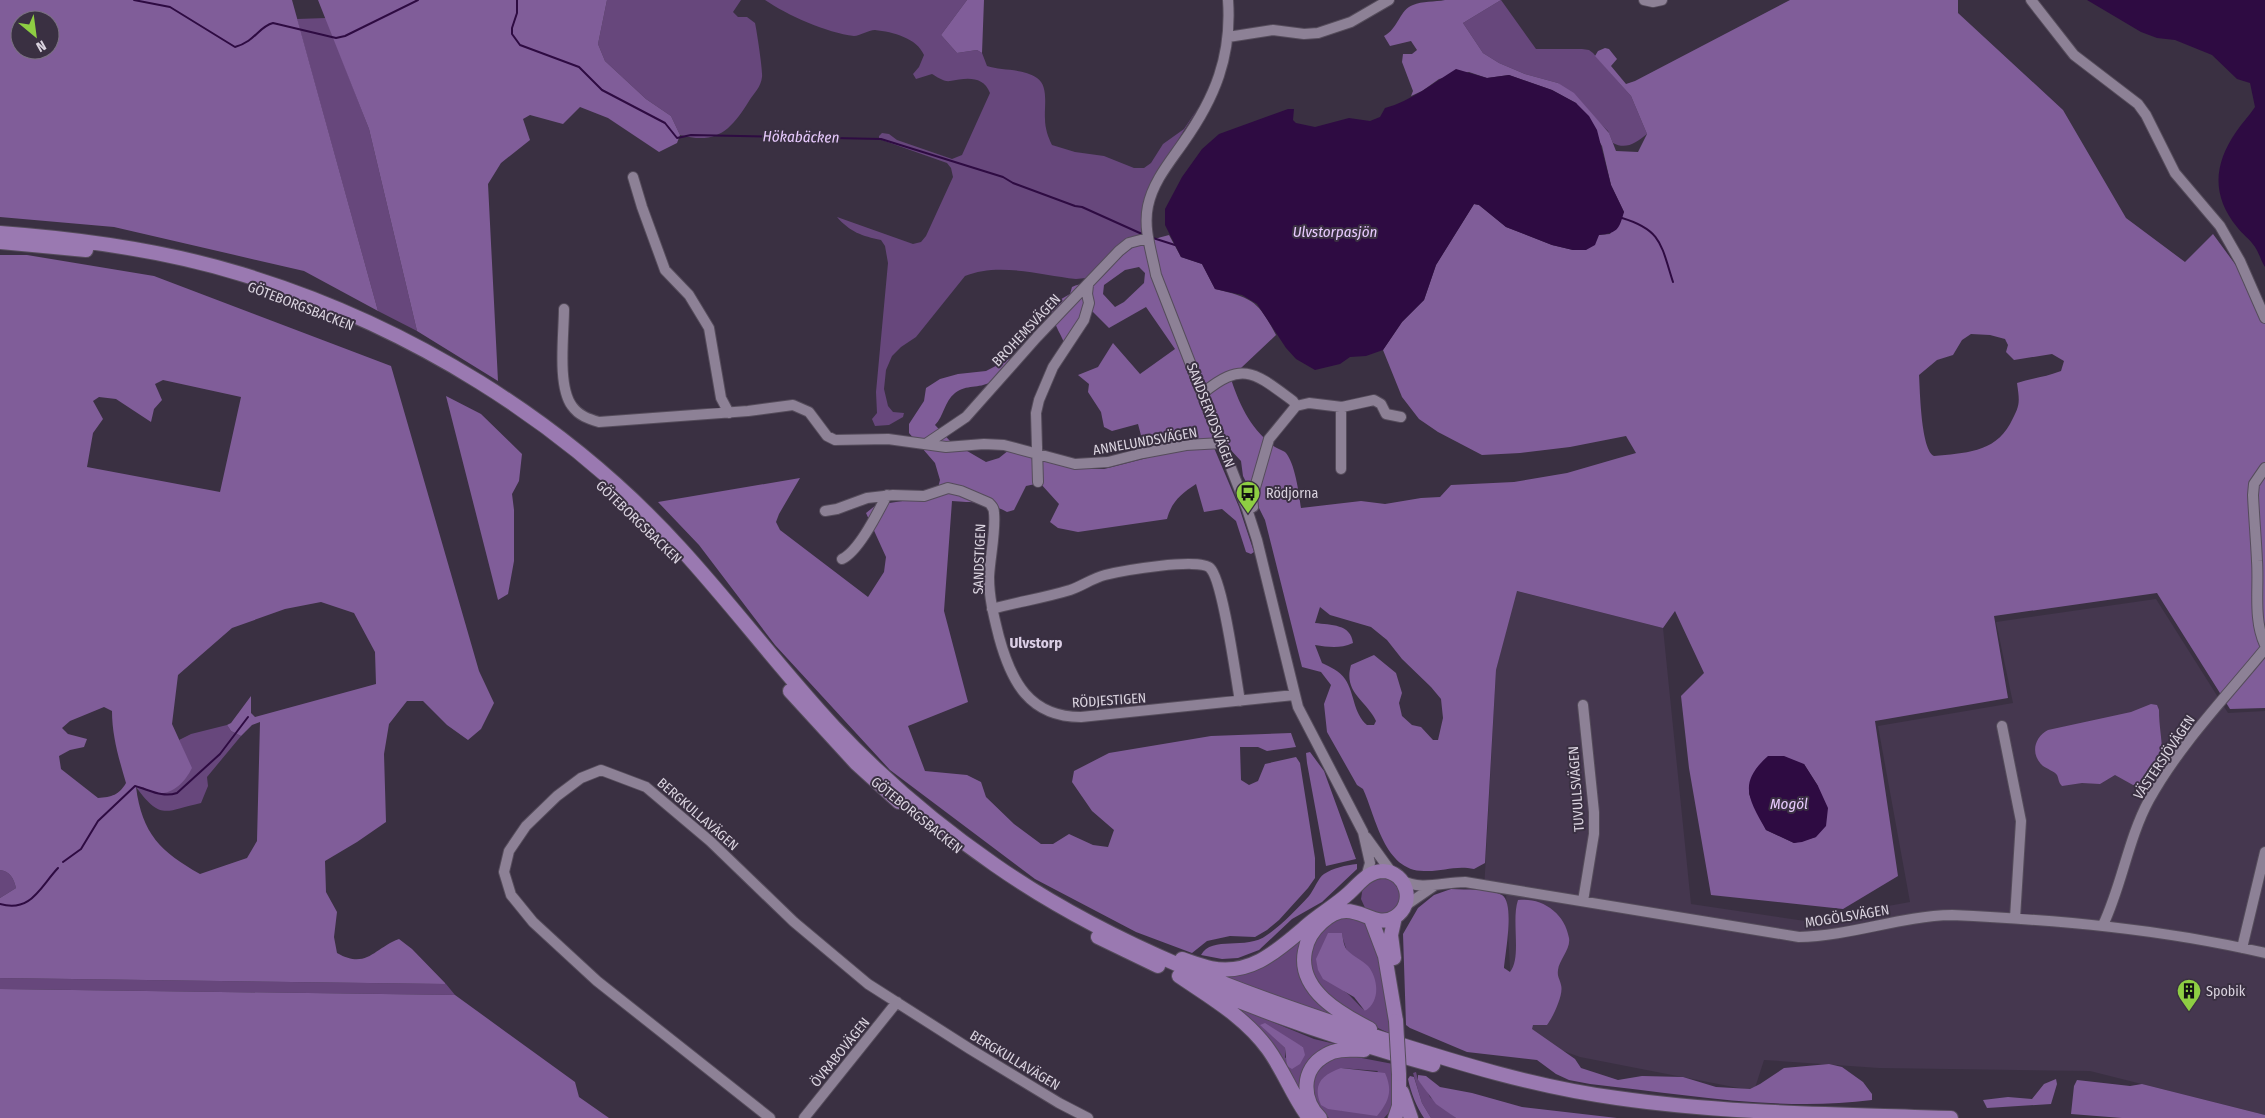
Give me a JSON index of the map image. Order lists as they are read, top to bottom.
{
  "streets": {
    "highway": ["GÖTEBORGSBACKEN"],
    "street": [
      "BROHEMSVÄGEN",
      "SANDSERYDSVÄGEN",
      "ANNELUNDSVÄGEN",
      "SANDSTIGEN",
      "RÖDJESTIGEN",
      "VÄSTERSJÖVÄGEN",
      "TUVULLSVÄGEN",
      "BERGKULLAVÄGEN",
      "MOGÖLSVÄGEN",
      "ÖVRABOVÄGEN"
    ]
  },
  "crossings": [
    ["BROHEMSVÄGEN", "SANDSERYDSVÄGEN"],
    ["BROHEMSVÄGEN", "ANNELUNDSVÄGEN"],
    ["SANDSERYDSVÄGEN", "ANNELUNDSVÄGEN"],
    ["SANDSERYDSVÄGEN", "RÖDJESTIGEN"],
    ["SANDSERYDSVÄGEN", "MOGÖLSVÄGEN"],
    ["SANDSTIGEN", "RÖDJESTIGEN"],
    ["VÄSTERSJÖVÄGEN", "MOGÖLSVÄGEN"],
    ["TUVULLSVÄGEN", "MOGÖLSVÄGEN"],
    ["BERGKULLAVÄGEN", "ÖVRABOVÄGEN"]
  ],
  "districts": ["Ulvstorp"],
  "water": ["Hökabäcken", "Ulvstorpasjön", "Mogöl"],
  "places": {
    "bus stop": ["Rödjorna"],
    "building": ["Spobik"]
  },
  "north": "bottom right"
}
